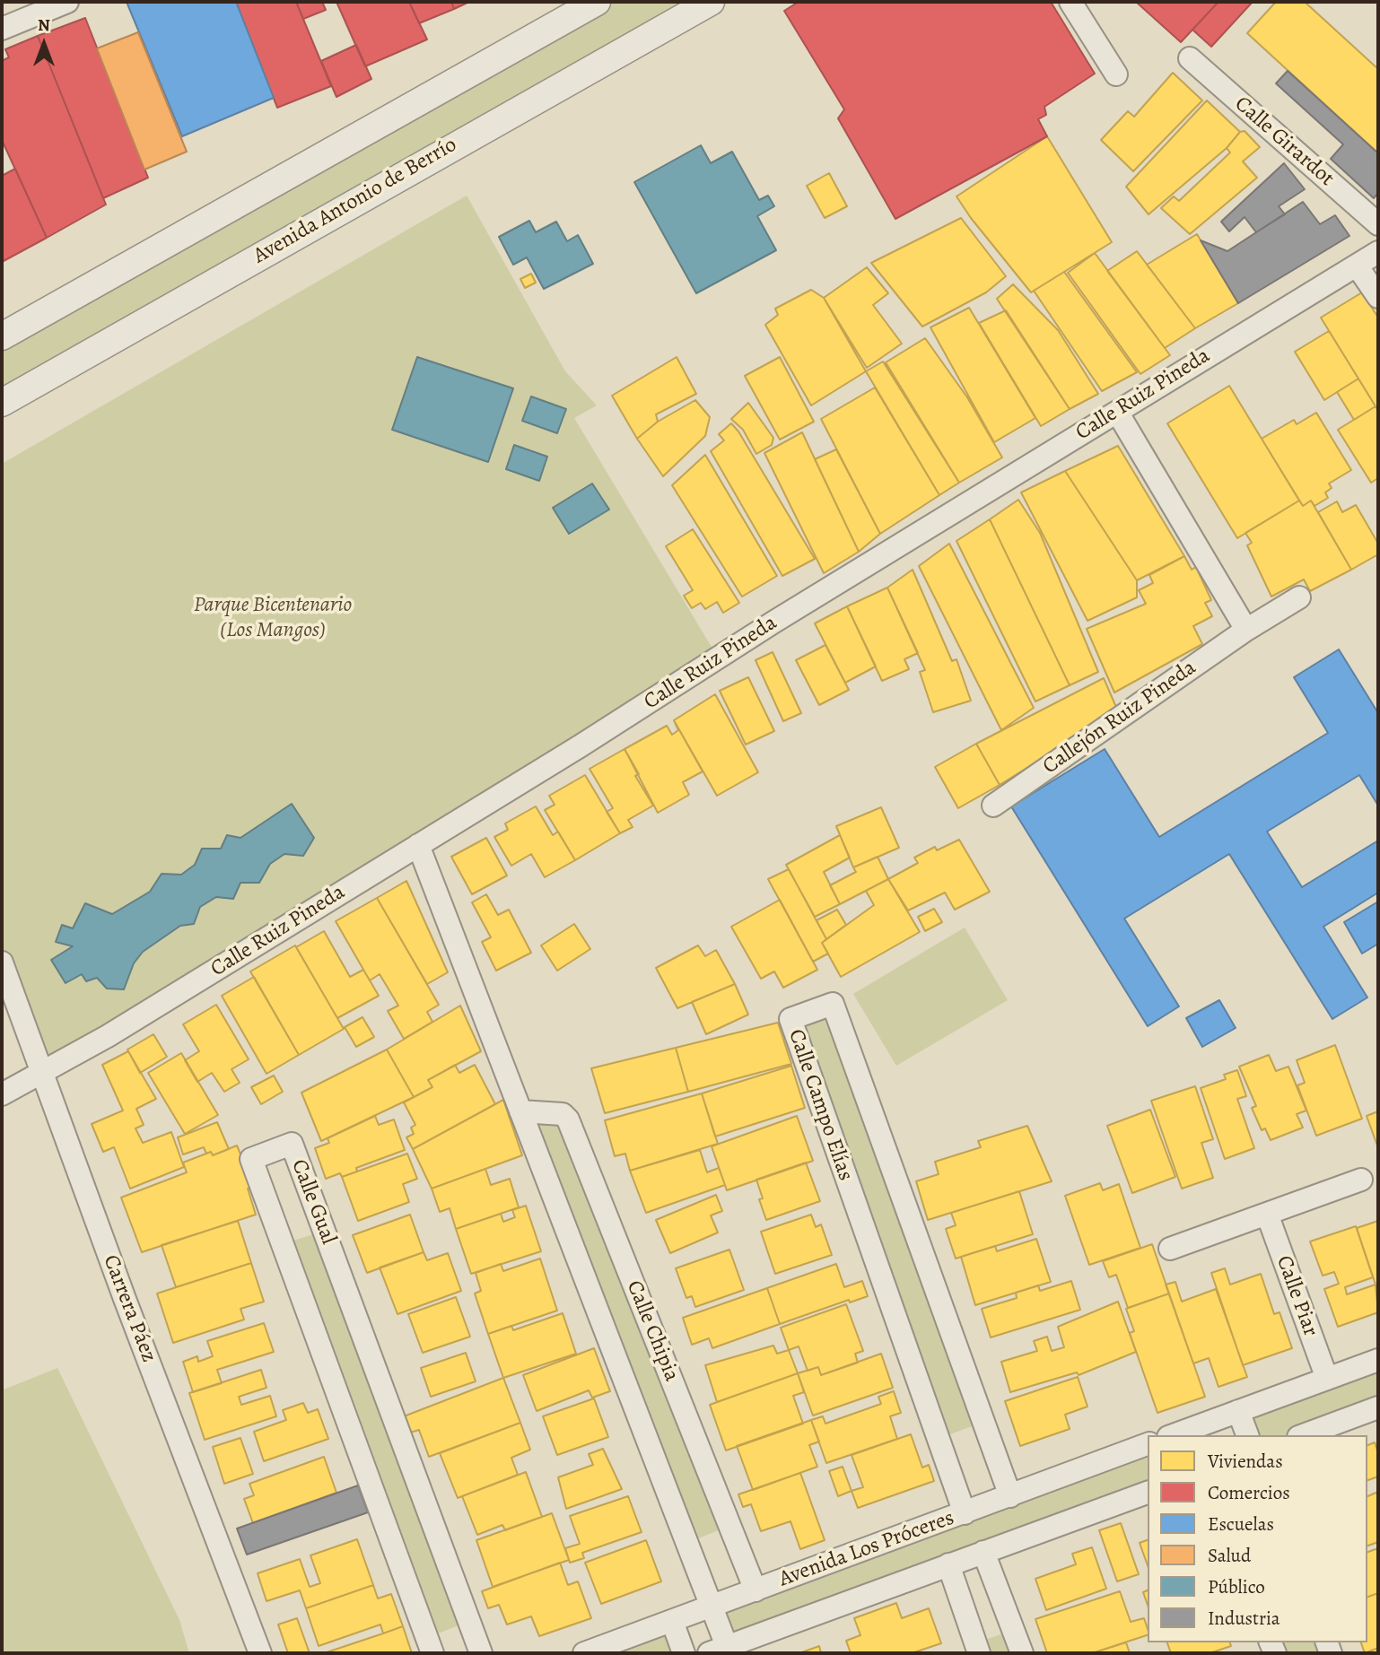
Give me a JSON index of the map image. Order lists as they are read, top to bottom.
{
  "streets": {
    "street": [
      "Calle Girardot",
      "Avenida Antonio de Berrío",
      "Calle Ruiz Pineda",
      "Callejón Ruiz Pineda",
      "Calle Campo Elías",
      "Calle Gual",
      "Calle Piar",
      "Carrera Páez",
      "Calle Chipia",
      "Avenida Los Próceres"
    ]
  },
  "crossings": [
    ["Calle Ruiz Pineda", "Carrera Páez"],
    ["Calle Ruiz Pineda", "Calle Chipia"],
    ["Calle Campo Elías", "Avenida Los Próceres"],
    ["Calle Chipia", "Avenida Los Próceres"]
  ],
  "parks": ["Parque Bicentenario (Los Mangos)"],
  "legend": [
    "Viviendas",
    "Comercios",
    "Escuelas",
    "Salud",
    "Público",
    "Industria"
  ],
  "north": "top"
}
